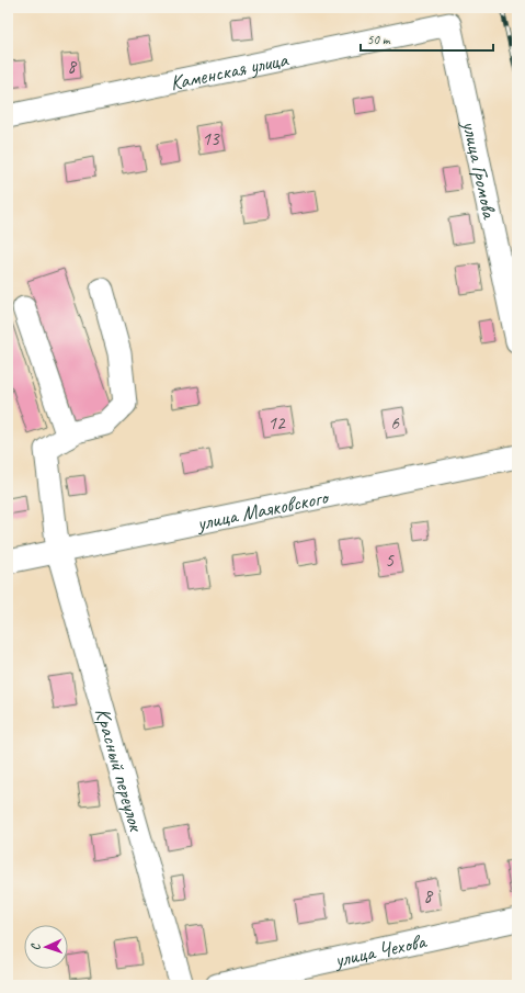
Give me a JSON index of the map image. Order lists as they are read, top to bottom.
{
  "streets": {
    "street": [
      "Каменская улица",
      "улица Громова",
      "улица Маяковского",
      "Красный переулок",
      "улица Чехова"
    ]
  },
  "crossings": [
    ["Каменская улица", "улица Громова"],
    ["улица Маяковского", "Красный переулок"]
  ],
  "house_numbers": [
    "8",
    "13",
    "12",
    "6",
    "5",
    "8"
  ],
  "scale_bar": "50 m",
  "north": "left"
}
